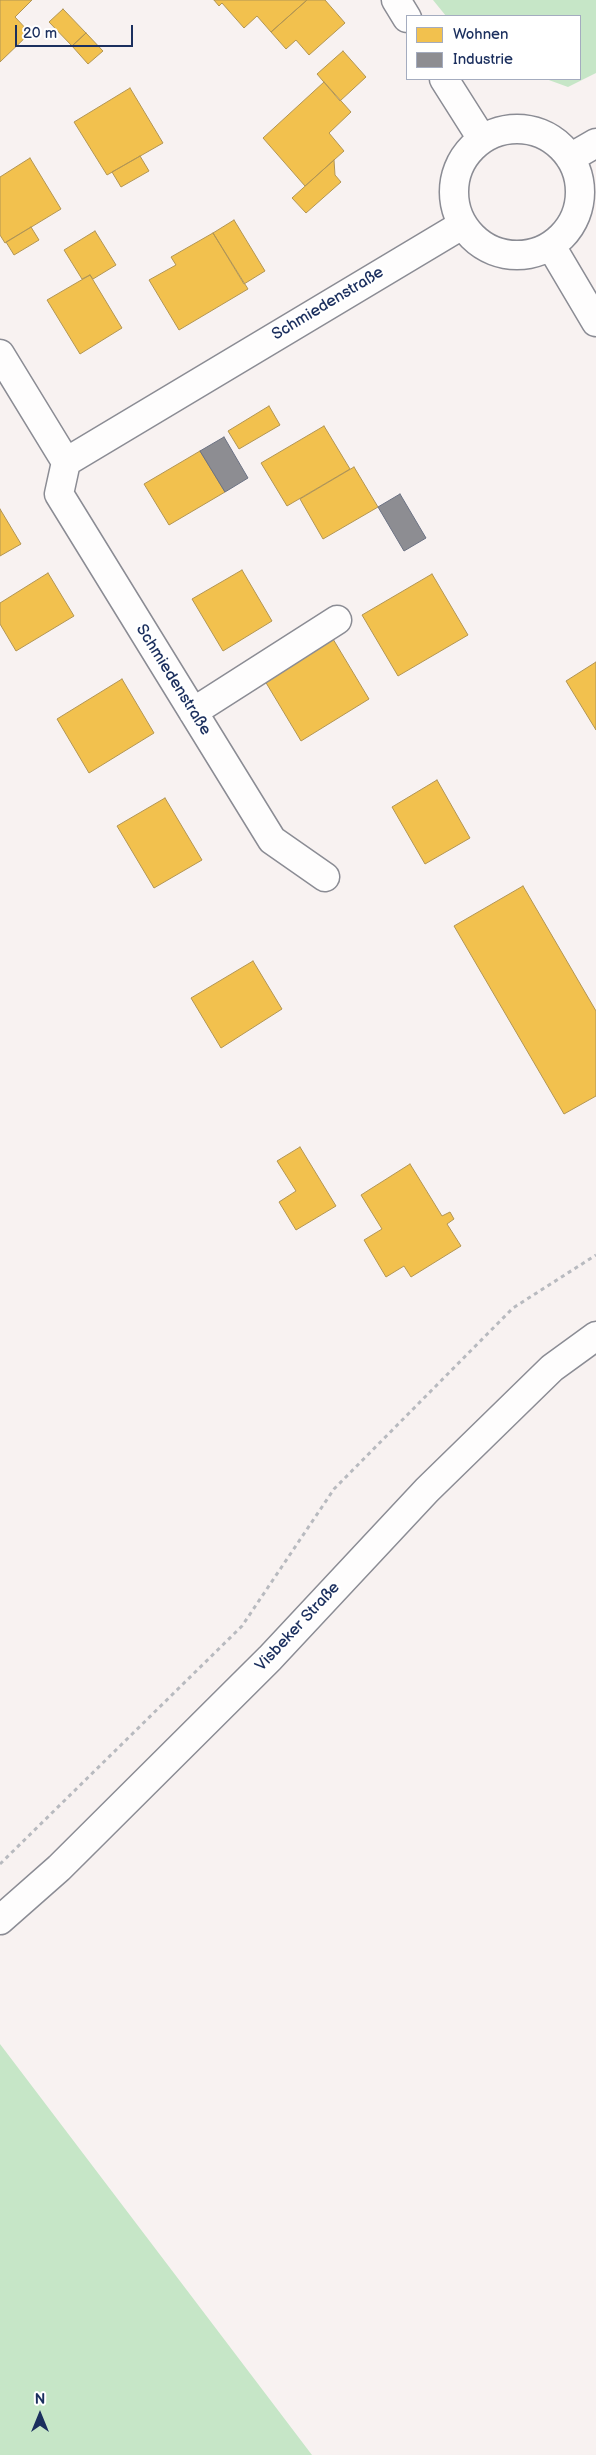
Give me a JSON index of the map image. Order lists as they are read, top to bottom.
{
  "streets": {
    "street": ["Schmiedenstraße", "Visbeker Straße"]
  },
  "legend": ["Wohnen", "Industrie"],
  "scale_bar": "20 m",
  "north": "top"
}
